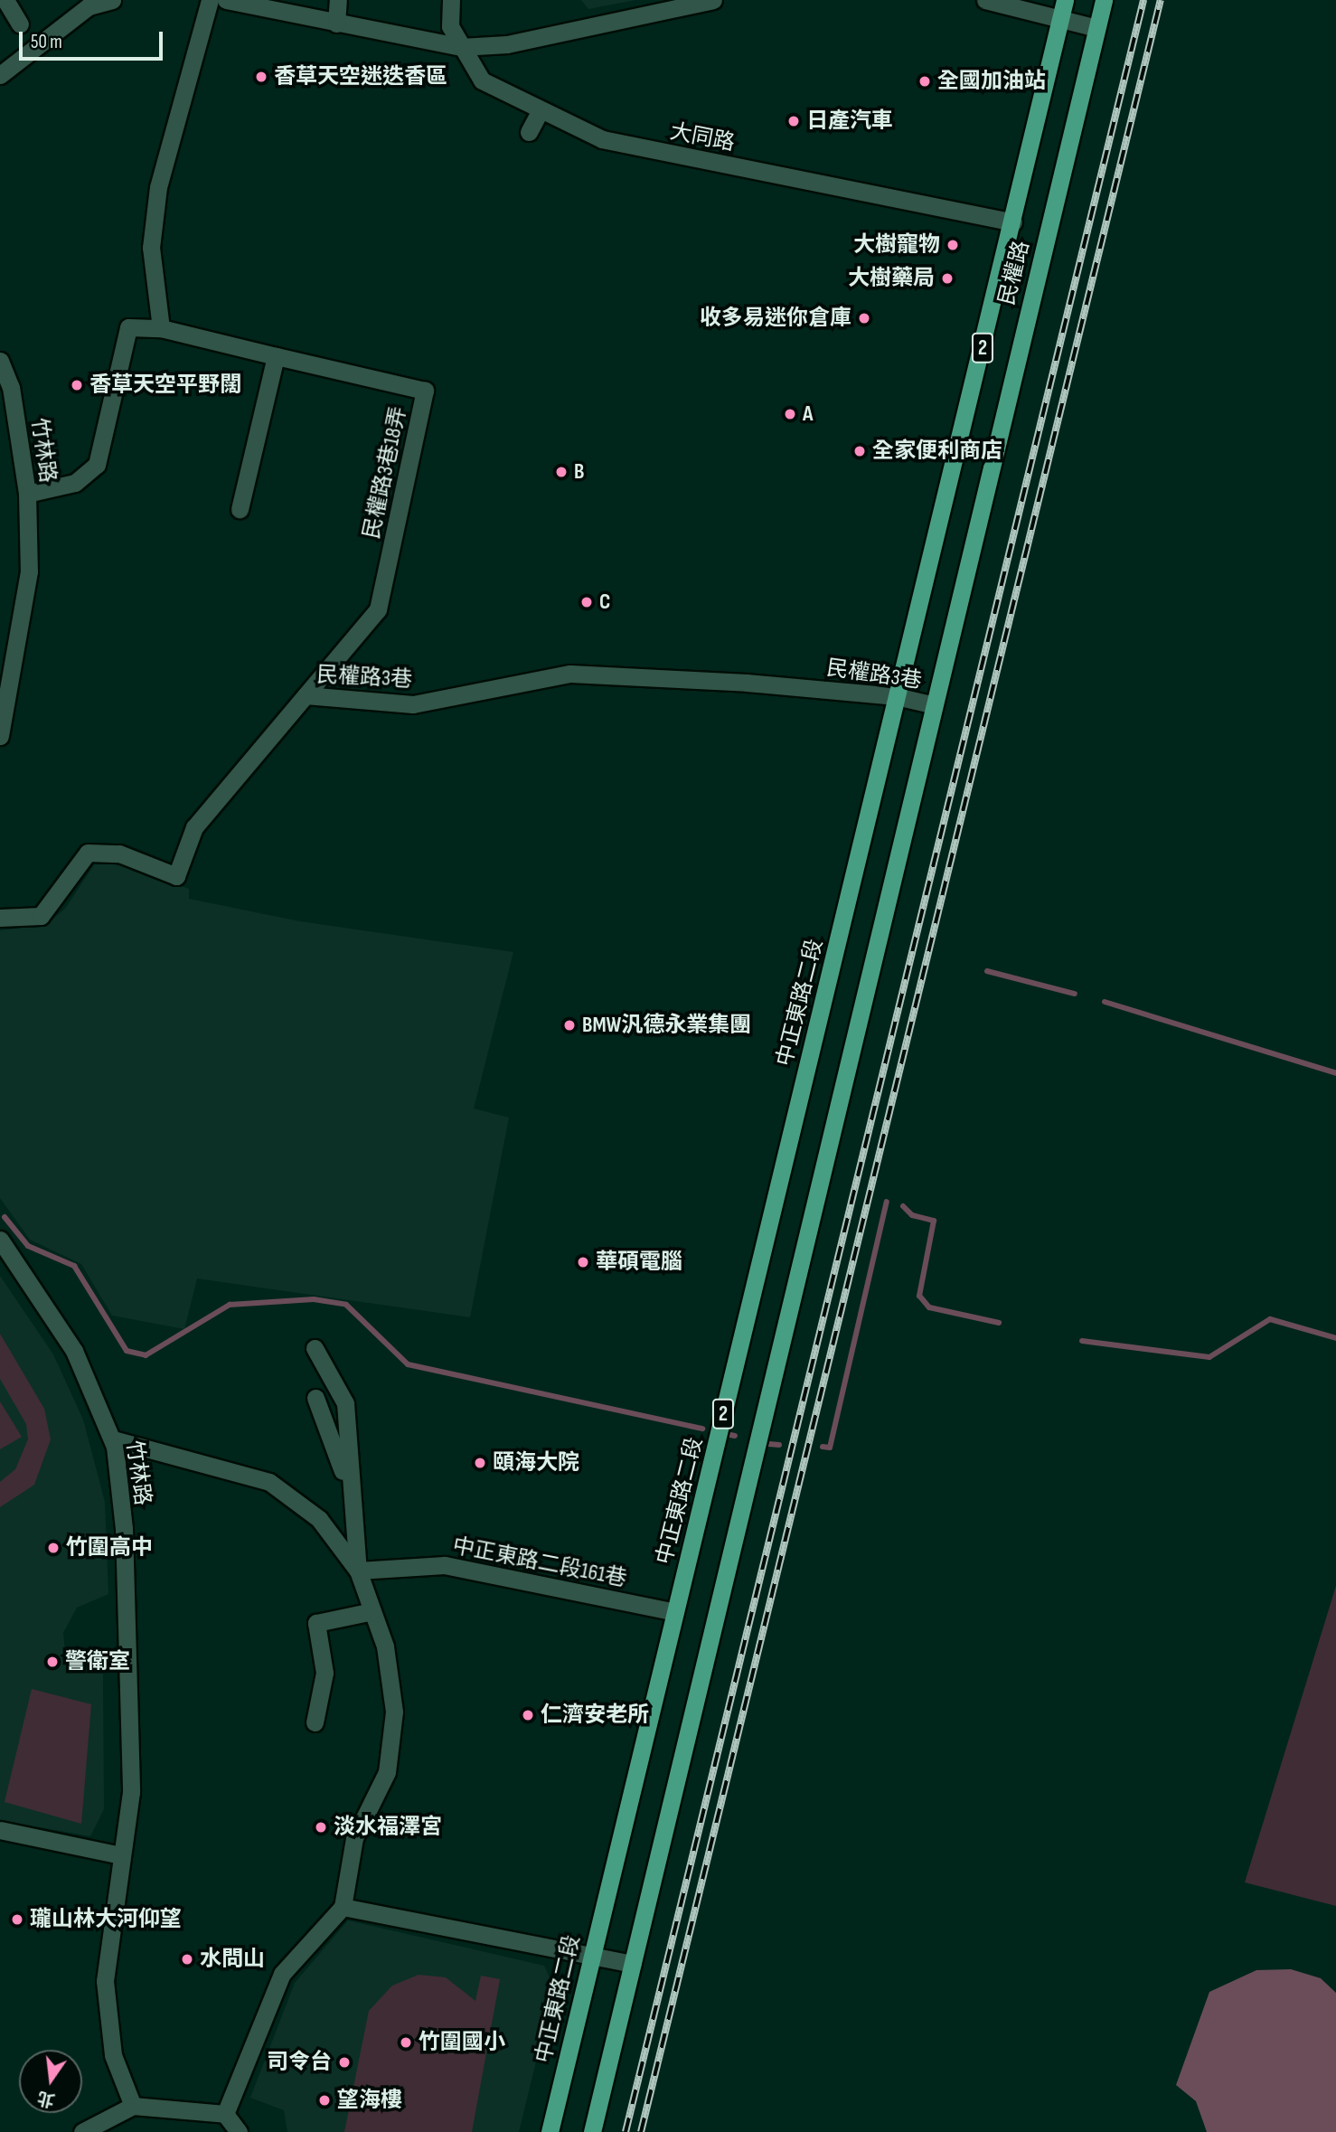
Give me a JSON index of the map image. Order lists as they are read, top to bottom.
{
  "streets": {
    "main road": ["民權路", "2", "中正東路二段"],
    "street": [
      "大同路",
      "竹林路",
      "民權路3巷18弄",
      "民權路3巷",
      "中正東路二段161巷"
    ]
  },
  "crossings": [
    ["大同路", "民權路"],
    ["民權路", "2"],
    ["民權路", "民權路3巷"],
    ["民權路", "中正東路二段"],
    ["2", "民權路3巷"],
    ["民權路3巷18弄", "民權路3巷"],
    ["民權路3巷", "中正東路二段"],
    ["中正東路二段", "中正東路二段161巷"]
  ],
  "places": [
    "香草天空迷迭香區",
    "全國加油站",
    "日產汽車",
    "大樹寵物",
    "大樹藥局",
    "收多易迷你倉庫",
    "香草天空平野闊",
    "A",
    "全家便利商店",
    "B",
    "C",
    "BMW汎德永業集團",
    "華碩電腦",
    "頤海大院",
    "竹圍高中",
    "警衛室",
    "仁濟安老所",
    "淡水福澤宮",
    "瓏山林大河仰望",
    "水問山",
    "竹圍國小",
    "司令台",
    "望海樓"
  ],
  "scale_bar": "50 m",
  "north": "bottom"
}
